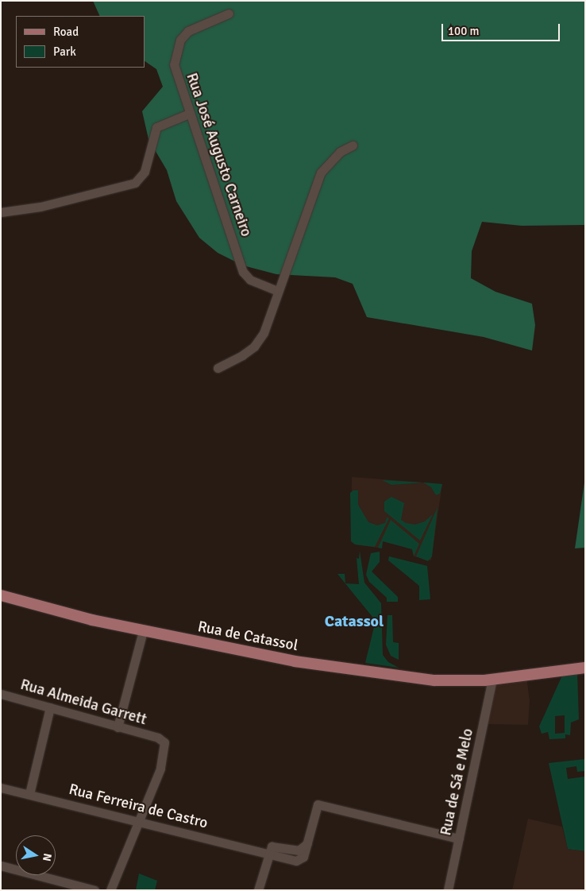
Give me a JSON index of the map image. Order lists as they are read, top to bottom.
{
  "streets": {
    "main road": ["Rua de Catassol"],
    "street": [
      "Rua José Augusto Carneiro",
      "Rua Almeida Garrett",
      "Rua de Sá e Melo",
      "Rua Ferreira de Castro"
    ]
  },
  "crossings": [
    ["Rua de Catassol", "Rua de Sá e Melo"],
    ["Rua Almeida Garrett", "Rua Ferreira de Castro"],
    ["Rua de Sá e Melo", "Rua Ferreira de Castro"]
  ],
  "districts": ["Catassol"],
  "legend": ["Road", "Park"],
  "scale_bar": "100 m",
  "north": "right"
}
